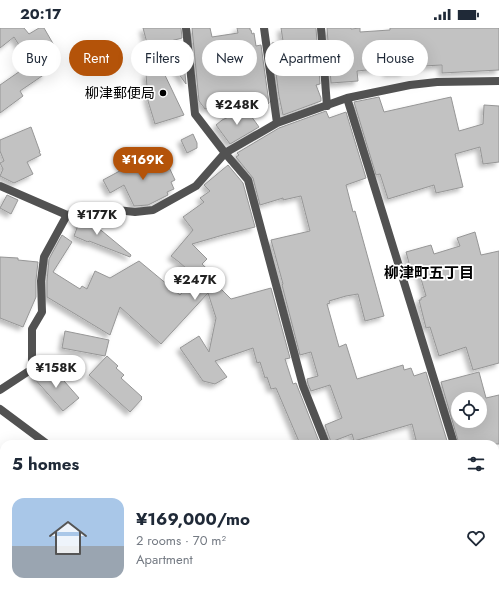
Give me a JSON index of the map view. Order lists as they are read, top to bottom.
{
  "districts": ["柳津町五丁目"],
  "places": ["柳津郵便局"],
  "page": {
    "status": "20:17",
    "chip": [
      "Buy",
      "Rent",
      "Filters",
      "New",
      "Apartment",
      "House"
    ],
    "price": [
      "¥248K",
      "¥169K",
      "¥177K",
      "¥247K",
      "¥158K"
    ],
    "heading": "5 homes",
    "list": [
      {
        "name": "¥169,000/mo",
        "note": "2 rooms · 70 m² · Apartment"
      }
    ]
  }
}
